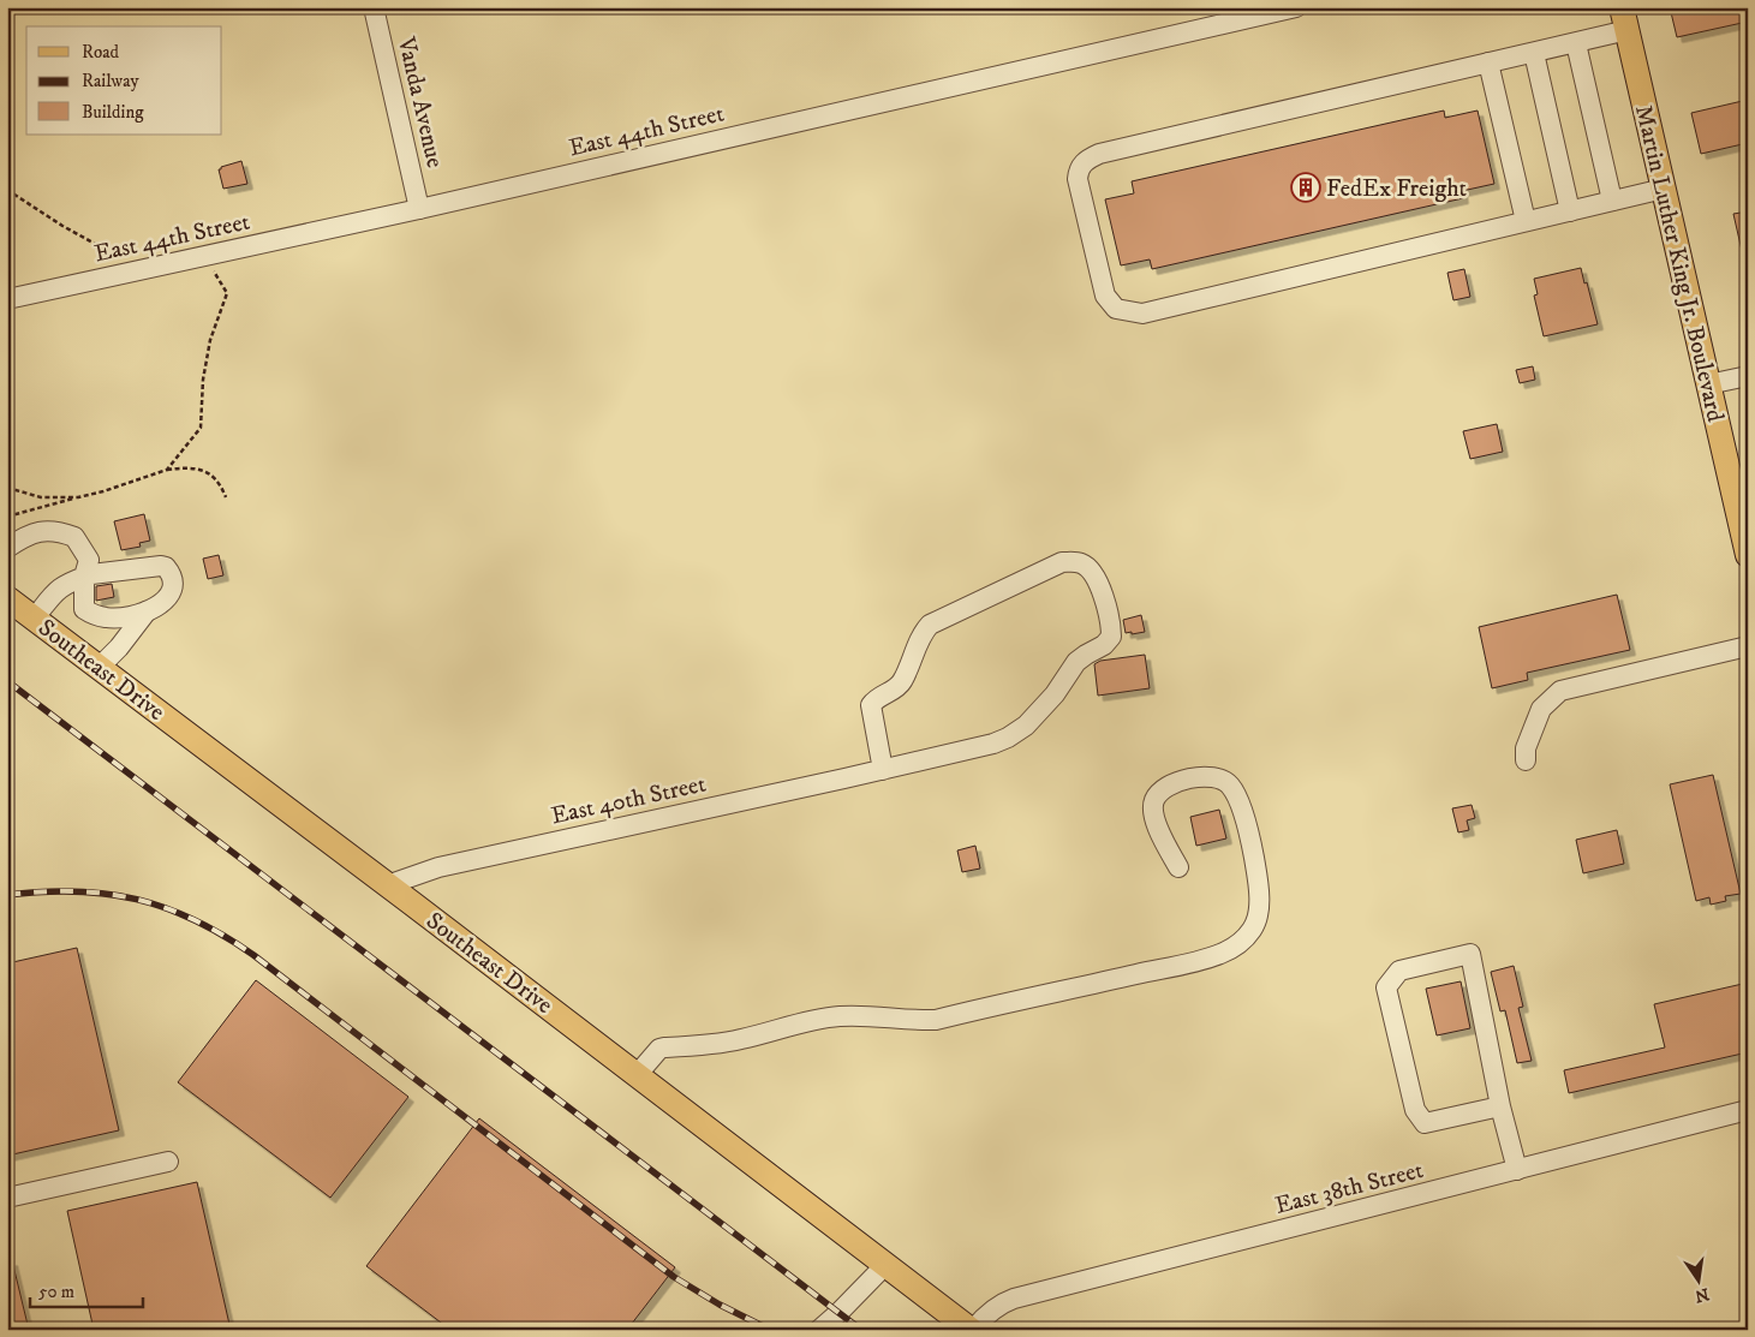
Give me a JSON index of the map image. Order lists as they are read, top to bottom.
{
  "streets": {
    "main road": ["Martin Luther King Jr. Boulevard", "Southeast Drive"],
    "street": [
      "Vanda Avenue",
      "East 44th Street",
      "East 40th Street",
      "East 38th Street"
    ]
  },
  "crossings": [
    ["Vanda Avenue", "East 44th Street"],
    ["Southeast Drive", "East 40th Street"],
    ["Southeast Drive", "East 38th Street"]
  ],
  "places": {
    "building": ["FedEx Freight"]
  },
  "legend": ["Road", "Railway", "Building"],
  "scale_bar": "50 m",
  "north": "bottom"
}
